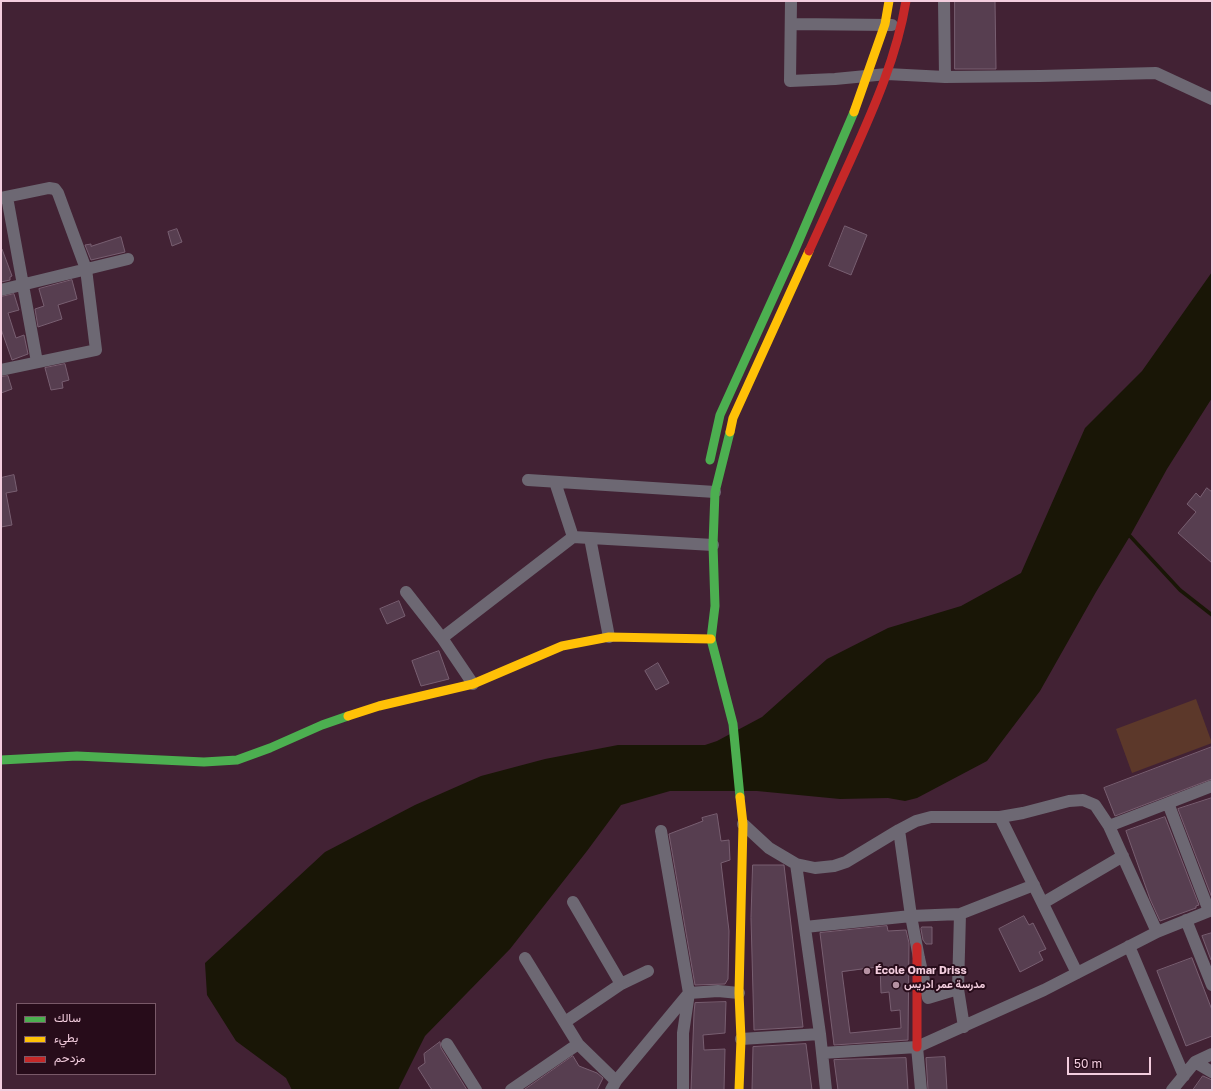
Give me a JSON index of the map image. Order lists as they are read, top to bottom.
{
  "places": ["École Omar Driss", "مدرسة عمر ادريس"],
  "legend": ["سالك", "بطيء", "مزدحم"],
  "scale_bar": "50 m"
}
